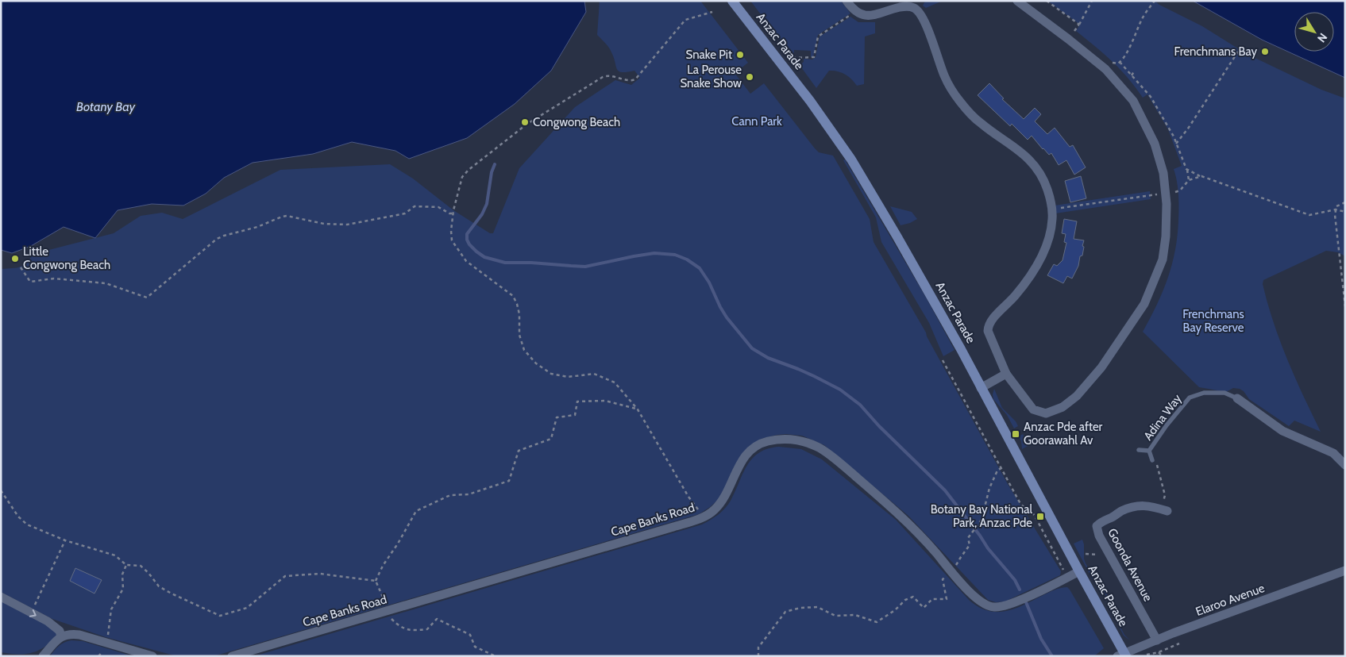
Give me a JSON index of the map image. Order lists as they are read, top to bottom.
{
  "streets": {
    "main road": ["Anzac Parade"],
    "street": ["Cape Banks Road", "Goonda Avenue", "Elaroo Avenue"],
    "lane": ["Adina Way"]
  },
  "crossings": [
    ["Anzac Parade", "Cape Banks Road"],
    ["Anzac Parade", "Elaroo Avenue"],
    ["Goonda Avenue", "Elaroo Avenue"]
  ],
  "water": ["Botany Bay"],
  "parks": ["Cann Park", "Frenchmans Bay Reserve"],
  "places": {
    "other": [
      "Frenchmans Bay",
      "Snake Pit",
      "La Perouse Snake Show",
      "Congwong Beach",
      "Little Congwong Beach"
    ],
    "transit": ["Anzac Pde after Goorawahl Av", "Botany Bay National Park, Anzac Pde"]
  },
  "north": "bottom right"
}
